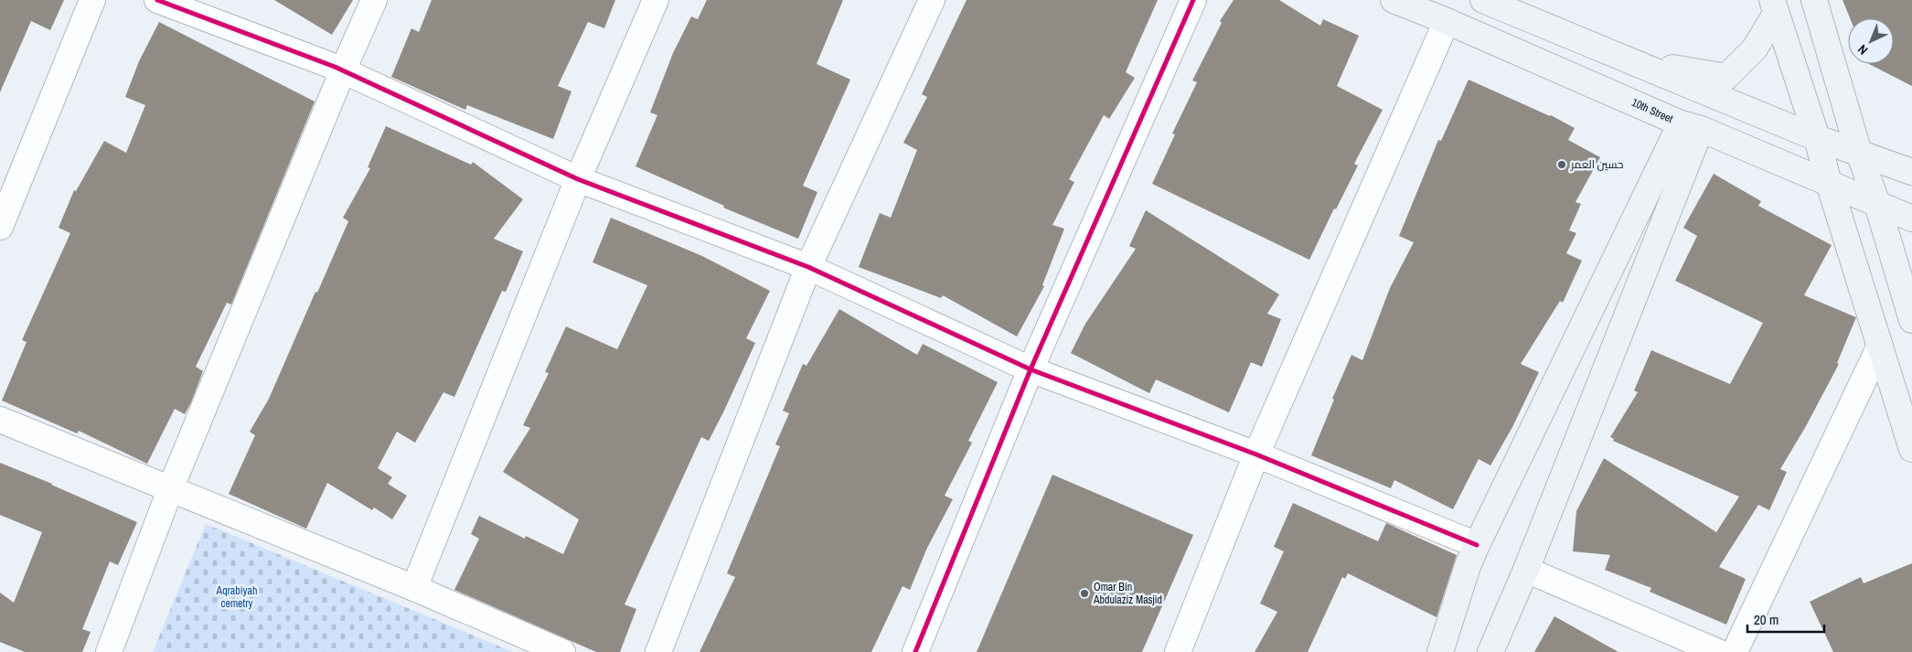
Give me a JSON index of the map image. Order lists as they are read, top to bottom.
{
  "streets": {
    "street": ["10th Street"]
  },
  "parks": ["Aqrabiyah cemetry"],
  "places": ["حسين العمر", "Omar Bin Abdulaziz Masjid"],
  "scale_bar": "20 m",
  "north": "bottom left"
}
